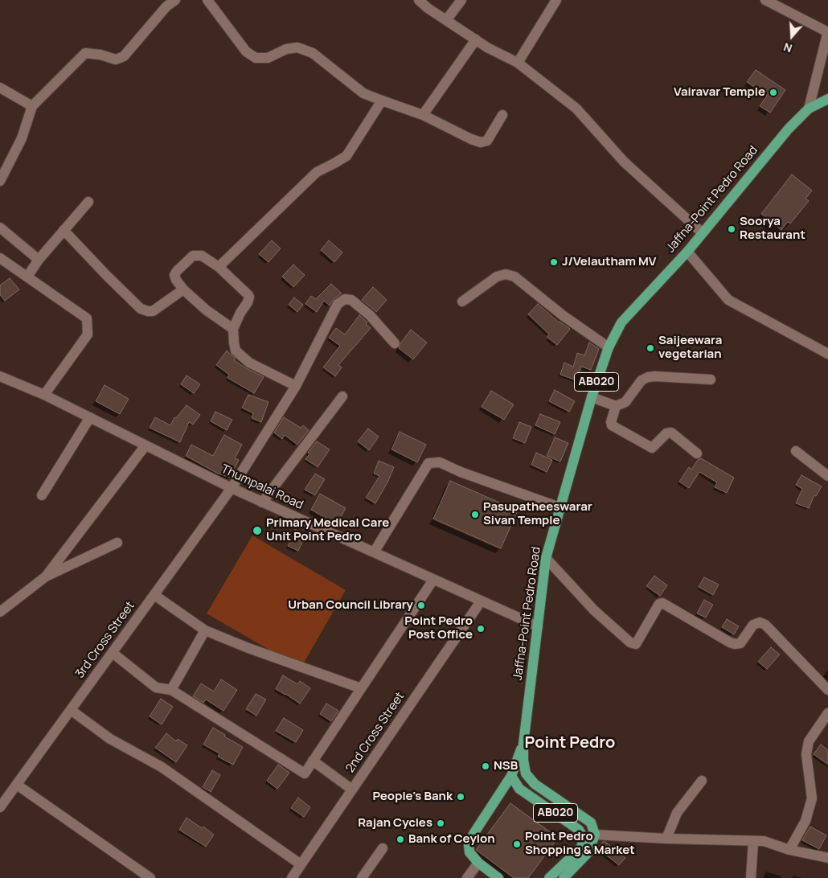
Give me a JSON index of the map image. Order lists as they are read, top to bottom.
{
  "streets": {
    "main road": ["Jaffna-Point Pedro Road", "AB020"],
    "street": ["Thumpalai Road", "3rd Cross Street", "2nd Cross Street"]
  },
  "crossings": [
    ["Jaffna-Point Pedro Road", "AB020"],
    ["Jaffna-Point Pedro Road", "Thumpalai Road"],
    ["Thumpalai Road", "3rd Cross Street"],
    ["Thumpalai Road", "2nd Cross Street"]
  ],
  "districts": ["Point Pedro"],
  "places": [
    "Vairavar Temple",
    "Soorya Restaurant",
    "J/Velautham MV",
    "Saijeewara vegetarian",
    "Pasupatheeswarar Sivan Temple",
    "Primary Medical Care Unit Point Pedro",
    "Urban Council Library",
    "Point Pedro Post Office",
    "NSB",
    "People's Bank",
    "Rajan Cycles",
    "Bank of Ceylon",
    "Point Pedro Shopping & Market"
  ],
  "north": "bottom"
}
